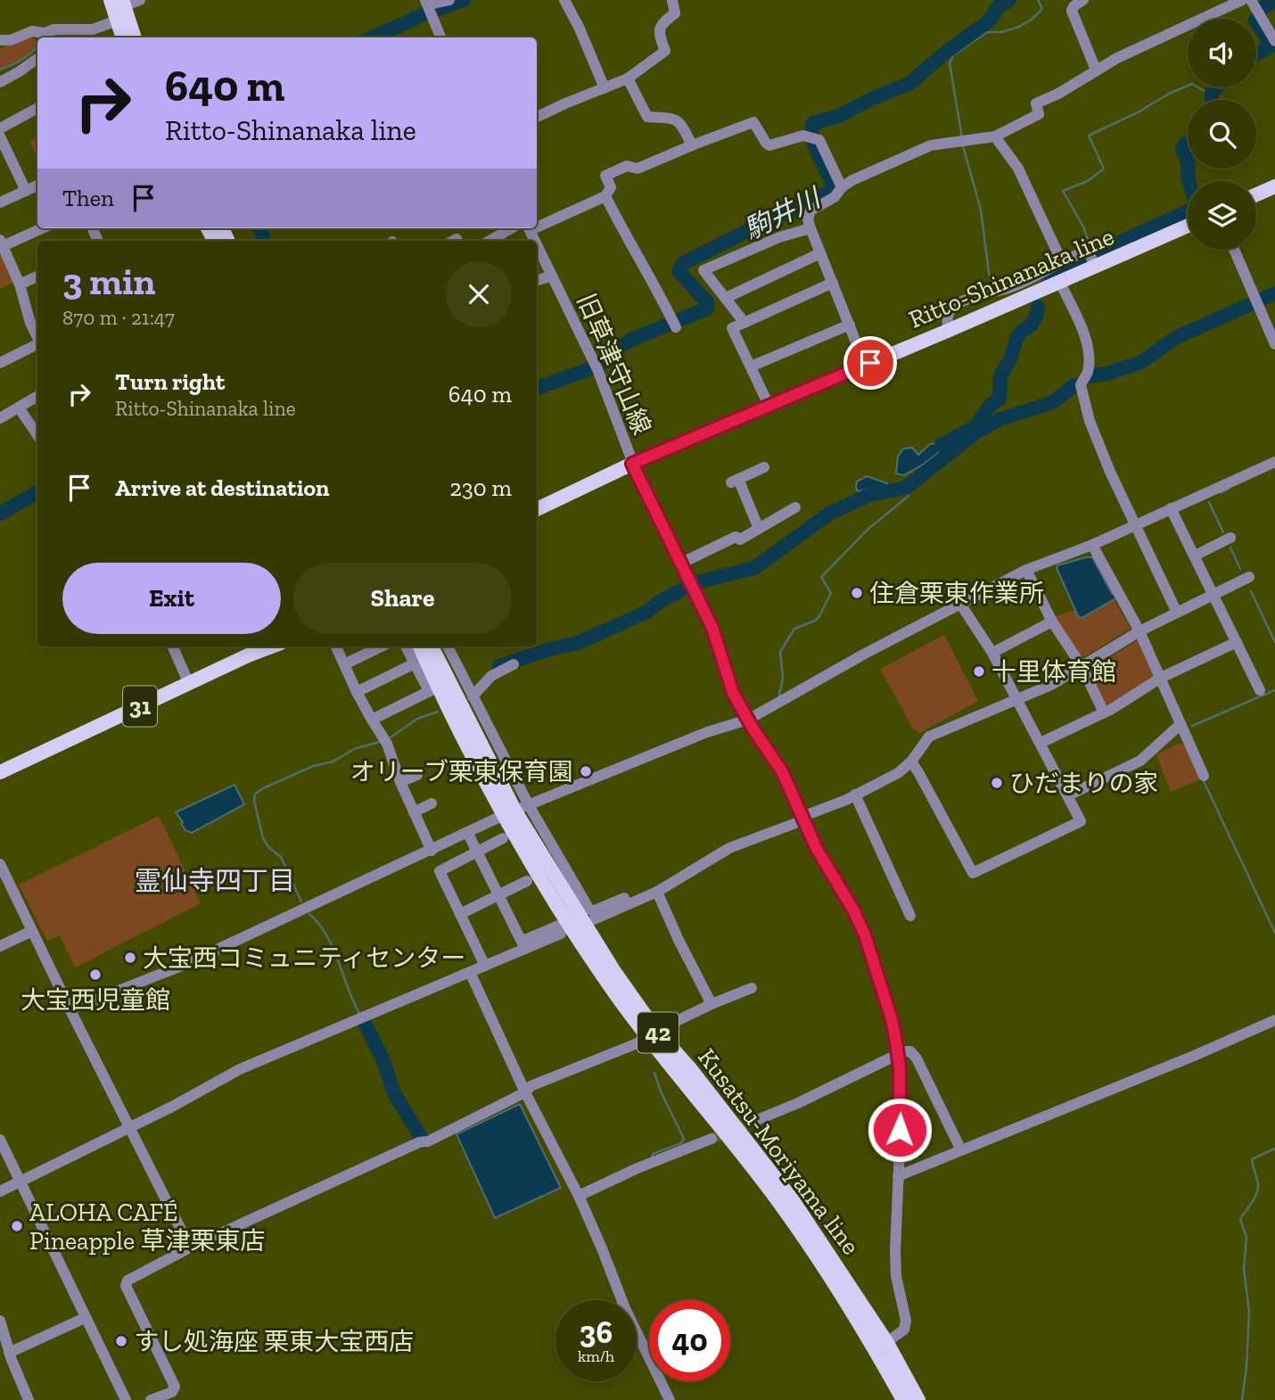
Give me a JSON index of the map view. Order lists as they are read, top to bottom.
{
  "streets": {
    "main road": [
      "Ritto-Shinanaka line",
      "31",
      "42",
      "Kusatsu-Moriyama line"
    ],
    "street": ["旧草津守山線"]
  },
  "crossings": [
    ["Ritto-Shinanaka line", "旧草津守山線"],
    ["旧草津守山線", "Kusatsu-Moriyama line"]
  ],
  "districts": ["霊仙寺四丁目"],
  "water": ["駒井川"],
  "places": [
    "住倉栗東作業所",
    "十里体育館",
    "オリーブ栗東保育園",
    "ひだまりの家",
    "大宝西コミュニティセンター",
    "大宝西児童館",
    "ALOHA CAFÉ Pineapple 草津栗東店",
    "すし処海座 栗東大宝西店"
  ],
  "page": {
    "turn": ["640 m", "Ritto-Shinanaka line"],
    "then": "Then",
    "heading": ["3 min", "870 m · 21:47"],
    "list": [
      {
        "name": "Turn right",
        "note": "Ritto-Shinanaka line",
        "value": "640 m"
      },
      {
        "name": "Arrive at destination",
        "value": "230 m"
      }
    ],
    "buttons": ["Exit", "Share"],
    "speed": "36 km/h",
    "limit": "40"
  }
}
